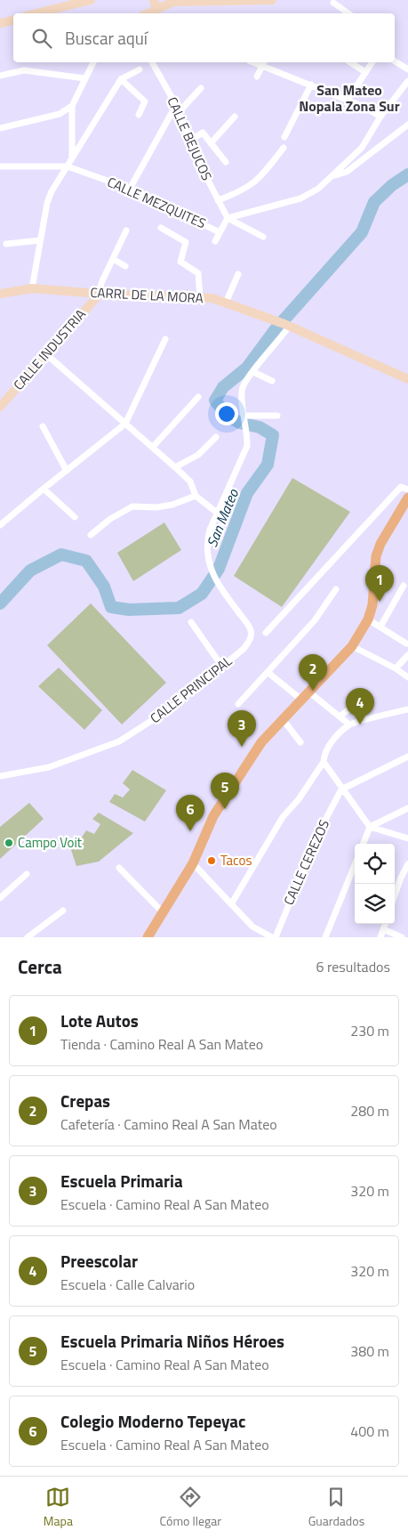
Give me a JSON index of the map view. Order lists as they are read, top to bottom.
{
  "streets": {
    "street": [
      "CALLE BEJUCOS",
      "CALLE MEZQUITES",
      "CARRL DE LA MORA",
      "CALLE INDUSTRIA",
      "CALLE PRINCIPAL",
      "CALLE CEREZOS"
    ]
  },
  "crossings": [
    ["CARRL DE LA MORA", "CALLE INDUSTRIA"]
  ],
  "districts": ["San Mateo Nopala Zona Sur"],
  "water": ["San Mateo"],
  "places": ["Campo Voit", "Tacos"],
  "page": {
    "search": "Buscar aquí",
    "pins": [
      "1",
      "2",
      "4",
      "3",
      "5",
      "6"
    ],
    "heading": ["Cerca", "6 resultados"],
    "list": [
      {
        "mark": "1",
        "name": "Lote Autos",
        "note": "Tienda · Camino Real A San Mateo",
        "value": "230 m"
      },
      {
        "mark": "2",
        "name": "Crepas",
        "note": "Cafetería · Camino Real A San Mateo",
        "value": "280 m"
      },
      {
        "mark": "3",
        "name": "Escuela Primaria",
        "note": "Escuela · Camino Real A San Mateo",
        "value": "320 m"
      },
      {
        "mark": "4",
        "name": "Preescolar",
        "note": "Escuela · Calle Calvario",
        "value": "320 m"
      },
      {
        "mark": "5",
        "name": "Escuela Primaria Niños Héroes",
        "note": "Escuela · Camino Real A San Mateo",
        "value": "380 m"
      },
      {
        "mark": "6",
        "name": "Colegio Moderno Tepeyac",
        "note": "Escuela · Camino Real A San Mateo",
        "value": "400 m"
      }
    ],
    "nav": ["Mapa", "Cómo llegar", "Guardados"]
  }
}
